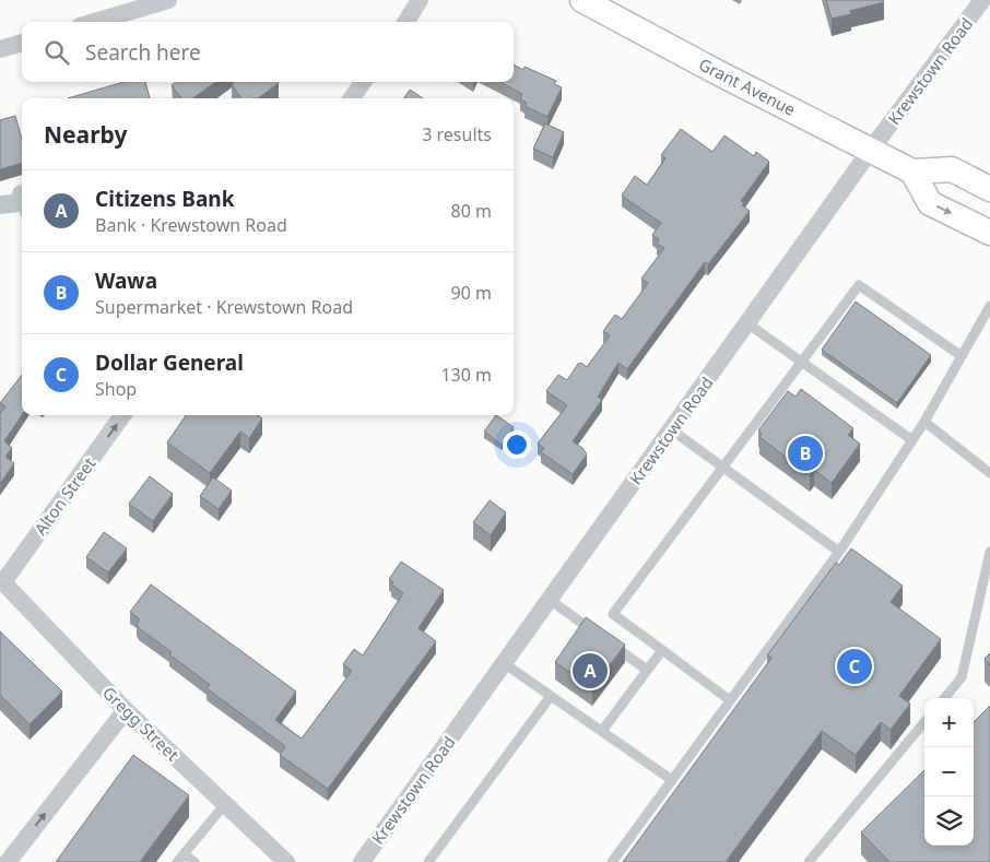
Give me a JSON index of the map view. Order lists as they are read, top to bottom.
{
  "streets": {
    "main road": ["Grant Avenue"],
    "street": ["Krewstown Road", "Alton Street", "Gregg Street"]
  },
  "crossings": [
    ["Krewstown Road", "Grant Avenue"],
    ["Alton Street", "Gregg Street"]
  ],
  "one_way": ["Alton Street"],
  "page": {
    "search": "Search here",
    "heading": ["Nearby", "3 results"],
    "list": [
      {
        "mark": "A",
        "name": "Citizens Bank",
        "note": "Bank · Krewstown Road",
        "value": "80 m"
      },
      {
        "mark": "B",
        "name": "Wawa",
        "note": "Supermarket · Krewstown Road",
        "value": "90 m"
      },
      {
        "mark": "C",
        "name": "Dollar General",
        "note": "Shop",
        "value": "130 m"
      }
    ],
    "pins": ["B", "C", "A"],
    "map_buttons": ["+", "−"]
  }
}
